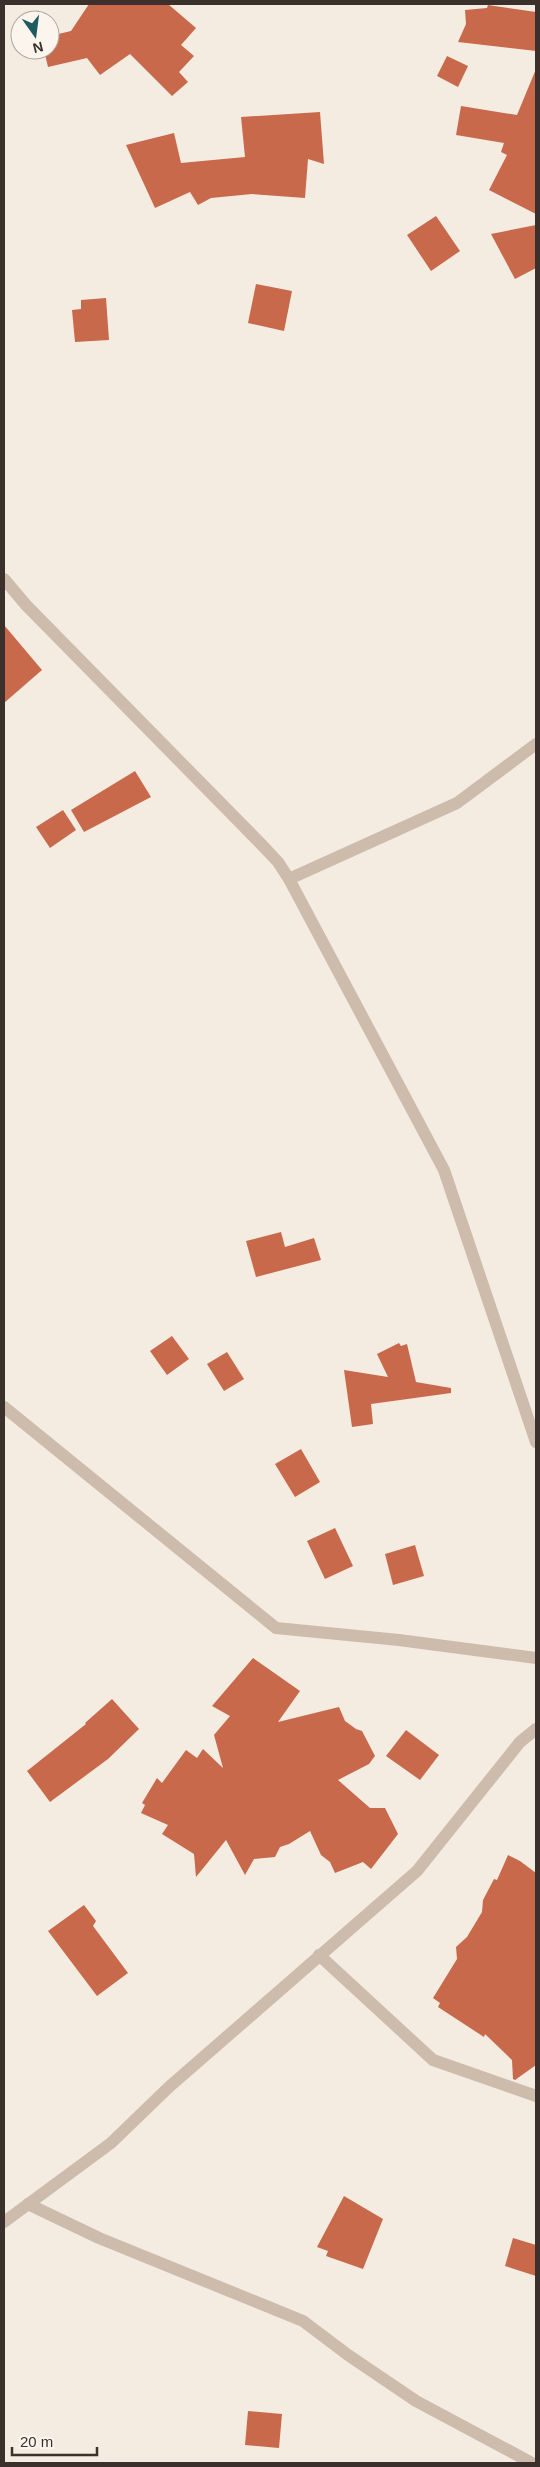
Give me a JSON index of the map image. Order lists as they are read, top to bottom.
{
  "scale_bar": "20 m",
  "north": "bottom"
}
